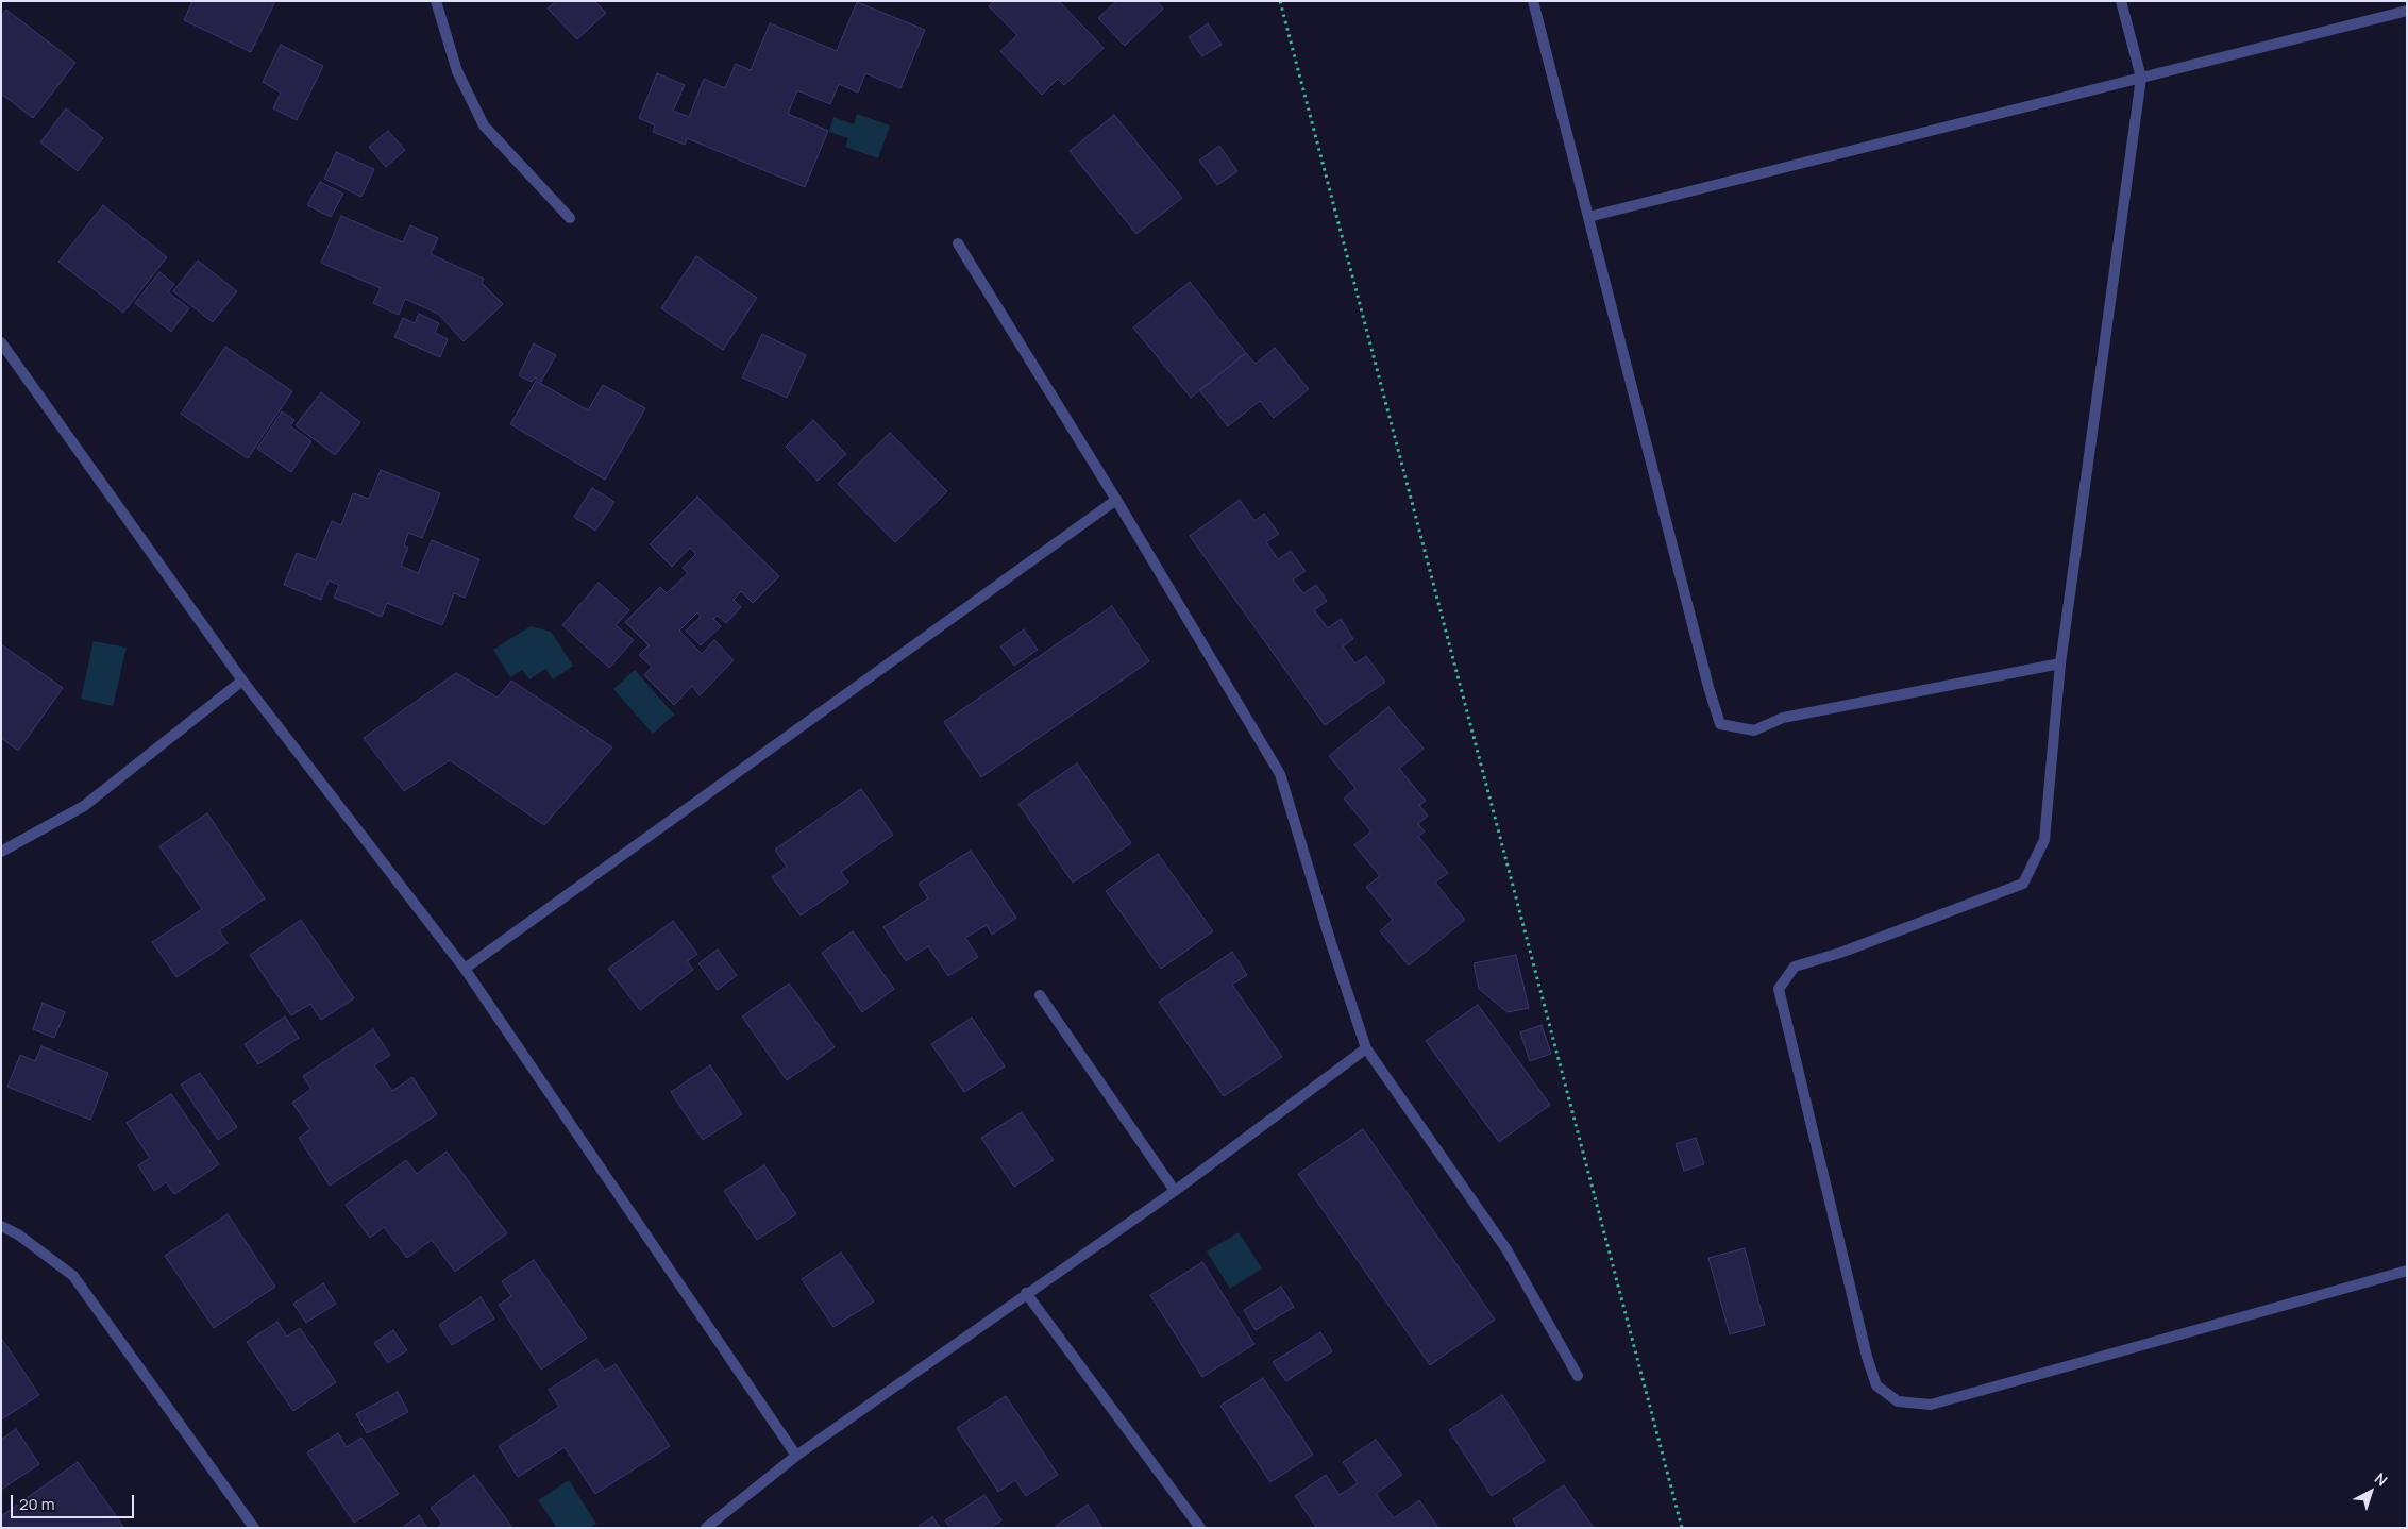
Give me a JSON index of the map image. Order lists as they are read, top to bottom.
{
  "scale_bar": "20 m",
  "north": "top right"
}
